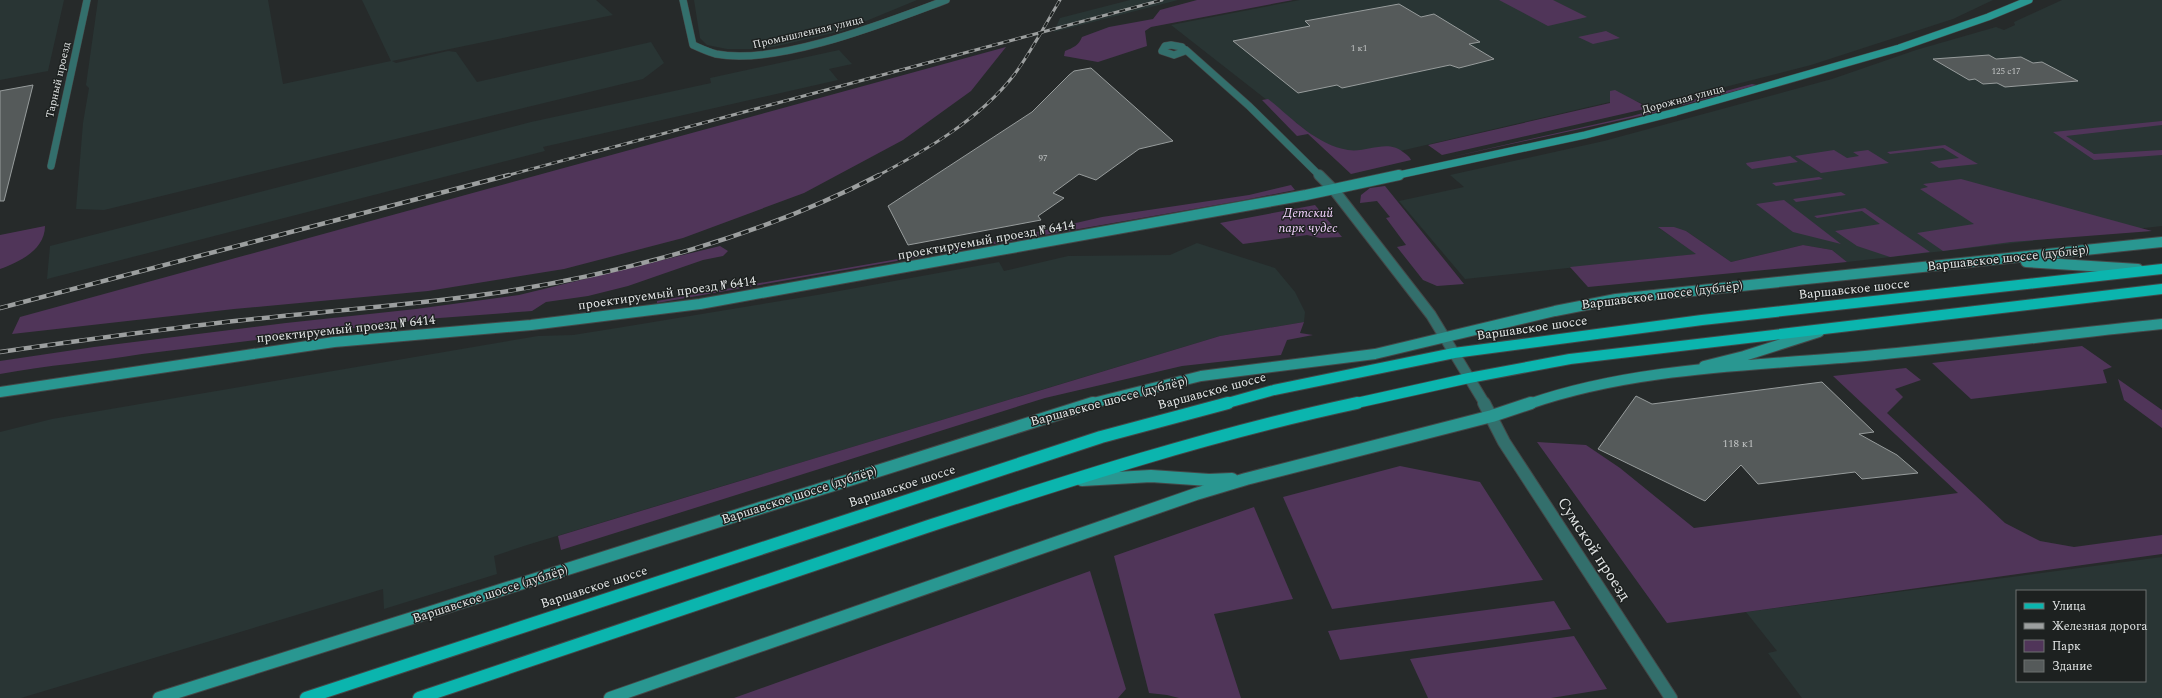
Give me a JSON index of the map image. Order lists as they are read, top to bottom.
{
  "streets": {
    "main road": [
      "Дорожная улица",
      "проектируемый проезд № 6414",
      "Варшавское шоссе (дублёр)",
      "Варшавское шоссе"
    ],
    "street": ["Промышленная улица", "Тарный проезд", "Сумской проезд"]
  },
  "crossings": [
    ["Дорожная улица", "проектируемый проезд № 6414"],
    ["Дорожная улица", "Сумской проезд"],
    ["проектируемый проезд № 6414", "Сумской проезд"],
    ["Варшавское шоссе (дублёр)", "Сумской проезд"],
    ["Варшавское шоссе", "Сумской проезд"]
  ],
  "parks": ["Детский парк чудес"],
  "house_numbers": [
    "1 к1",
    "125 с17",
    "97",
    "118 к1"
  ],
  "legend": [
    "Улица",
    "Железная дорога",
    "Парк",
    "Здание"
  ]
}
